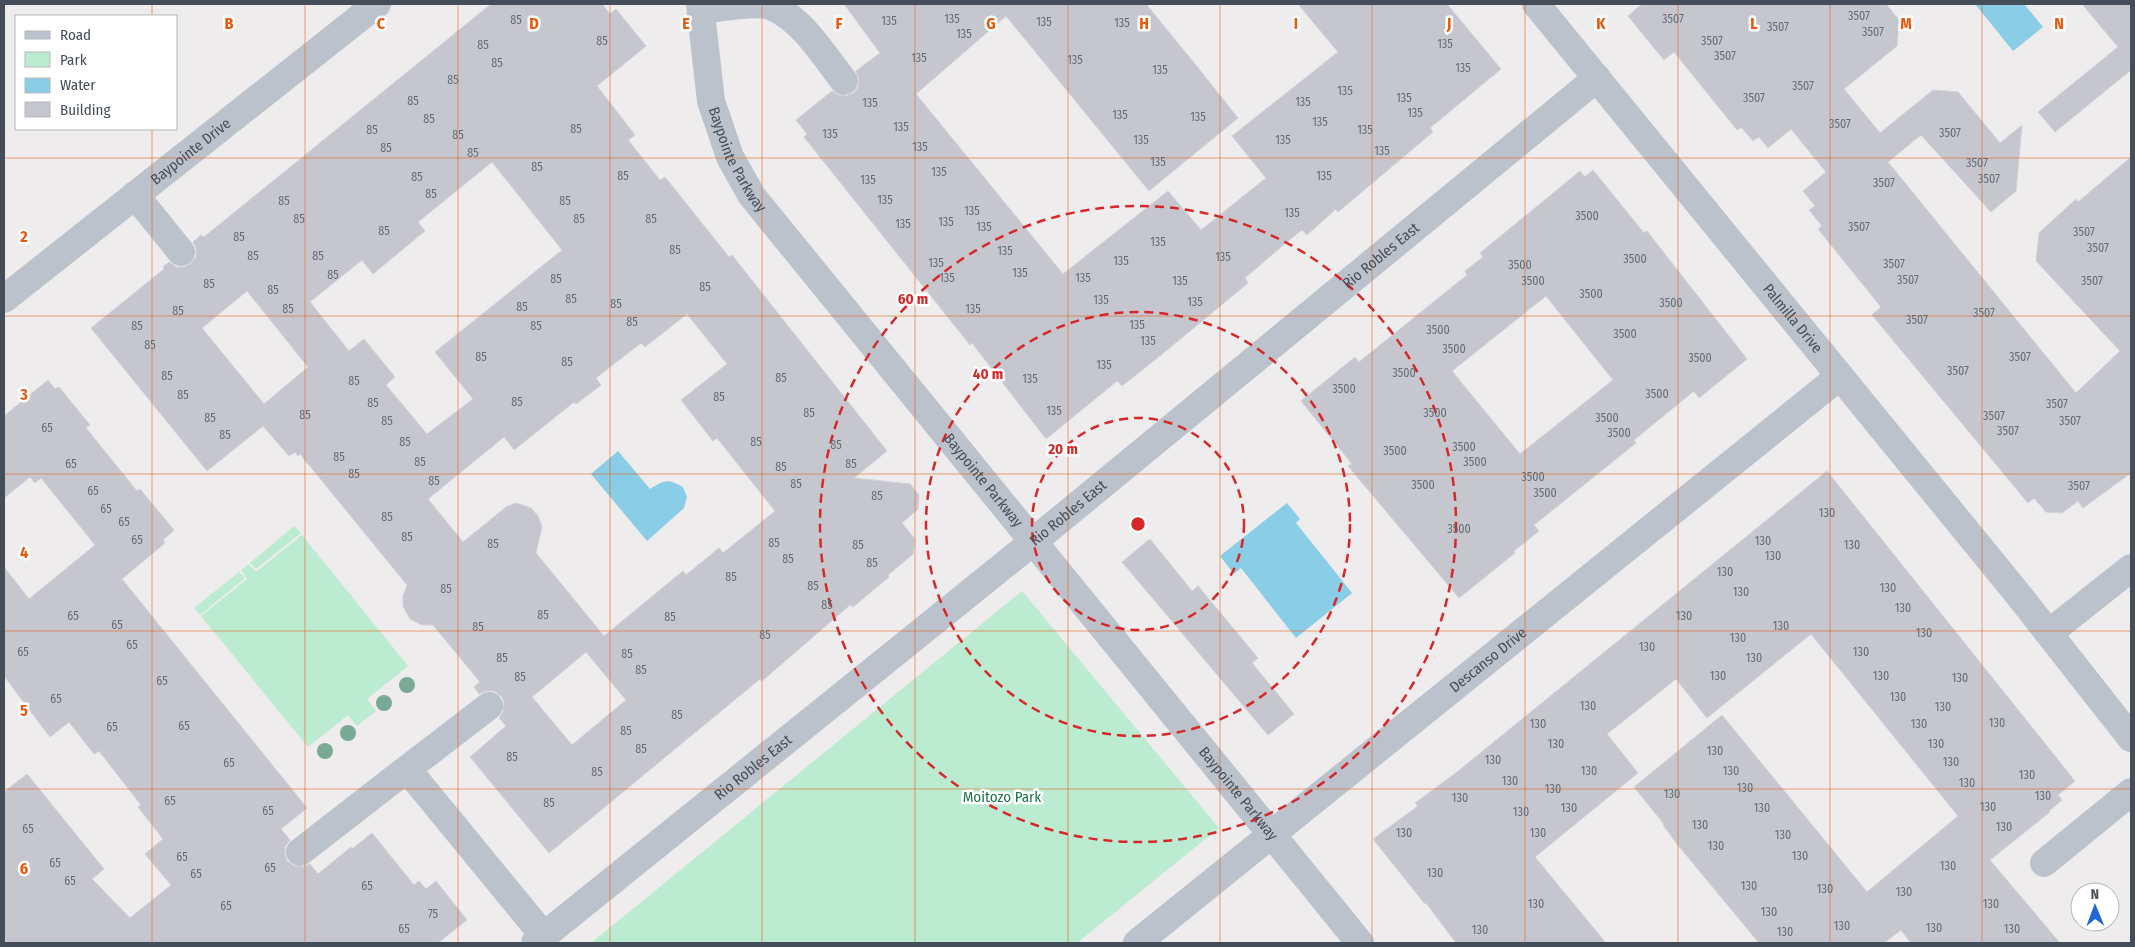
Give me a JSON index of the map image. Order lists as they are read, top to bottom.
{
  "streets": {
    "street": [
      "Baypointe Drive",
      "Baypointe Parkway",
      "Rio Robles East",
      "Palmilla Drive",
      "Descanso Drive"
    ]
  },
  "crossings": [
    ["Baypointe Parkway", "Rio Robles East"],
    ["Baypointe Parkway", "Descanso Drive"],
    ["Rio Robles East", "Palmilla Drive"],
    ["Palmilla Drive", "Descanso Drive"]
  ],
  "parks": ["Moitozo Park"],
  "house_numbers": [
    "3507",
    "135",
    "3507",
    "85",
    "135",
    "135",
    "135",
    "3507",
    "3507",
    "135",
    "85",
    "3507",
    "135",
    "85",
    "3507",
    "135",
    "135",
    "85",
    "135",
    "135",
    "85",
    "3507",
    "135",
    "135",
    "3507",
    "85",
    "135",
    "135",
    "135",
    "135",
    "135",
    "85",
    "135",
    "3507",
    "135",
    "85",
    "85",
    "135",
    "3507",
    "135",
    "85",
    "135",
    "135",
    "135",
    "85",
    "135",
    "85",
    "135",
    "3507",
    "85",
    "135",
    "85",
    "135",
    "85",
    "3507",
    "135",
    "3507",
    "85",
    "135",
    "85",
    "85",
    "135",
    "135",
    "3500",
    "85",
    "85",
    "85",
    "135",
    "135",
    "135",
    "3507",
    "85",
    "3507",
    "85",
    "135",
    "3507",
    "85",
    "135",
    "85",
    "85",
    "135",
    "3500",
    "135",
    "135",
    "3507",
    "3500",
    "135",
    "85",
    "135",
    "135",
    "85",
    "3507",
    "135",
    "3500",
    "3507",
    "85",
    "85",
    "85",
    "3500",
    "85",
    "135",
    "135",
    "3500",
    "85",
    "85",
    "85",
    "135",
    "85",
    "3507",
    "3507",
    "85",
    "135",
    "85",
    "85",
    "3500",
    "3500",
    "135",
    "85",
    "3500",
    "85",
    "3507",
    "3500",
    "85",
    "135",
    "3507",
    "3500",
    "85",
    "85",
    "135",
    "85",
    "3500",
    "3500",
    "85",
    "85",
    "85",
    "85",
    "3507",
    "135",
    "85",
    "3500",
    "85",
    "3507",
    "85",
    "3500",
    "85",
    "3507",
    "65",
    "3507",
    "3500",
    "85",
    "85",
    "85",
    "85",
    "3500",
    "3500",
    "85",
    "85",
    "3500",
    "65",
    "85",
    "85",
    "85",
    "3500",
    "85",
    "85",
    "3500",
    "3507",
    "65",
    "3500",
    "85",
    "65",
    "130",
    "85",
    "65",
    "3500",
    "85",
    "65",
    "130",
    "85",
    "85",
    "85",
    "130",
    "130",
    "85",
    "85",
    "130",
    "85",
    "85",
    "130",
    "85",
    "130",
    "85",
    "130",
    "85",
    "65",
    "130",
    "85",
    "65",
    "130",
    "85",
    "130",
    "85",
    "130",
    "65",
    "130",
    "65",
    "130",
    "85",
    "85",
    "130",
    "85",
    "130",
    "130",
    "85",
    "130",
    "65",
    "130",
    "65",
    "130",
    "130",
    "85",
    "130",
    "130",
    "130",
    "65",
    "65",
    "85",
    "130",
    "130",
    "85",
    "130",
    "85",
    "130",
    "130",
    "65",
    "130",
    "130",
    "85",
    "130",
    "130",
    "130",
    "130",
    "130",
    "130",
    "130",
    "130",
    "65",
    "85",
    "130",
    "130",
    "130",
    "65",
    "130",
    "130",
    "130",
    "65",
    "130",
    "130",
    "130",
    "130",
    "130",
    "65",
    "65",
    "130",
    "65",
    "130",
    "65",
    "65",
    "65",
    "130",
    "130",
    "130",
    "130",
    "130",
    "65",
    "130",
    "75",
    "130",
    "130",
    "65",
    "130",
    "130",
    "130"
  ],
  "legend": [
    "Road",
    "Park",
    "Water",
    "Building"
  ],
  "north": "top",
  "grid": {
    "columns": [
      "B",
      "C",
      "D",
      "E",
      "F",
      "G",
      "H",
      "I",
      "J",
      "K",
      "L",
      "M",
      "N"
    ],
    "rows": [
      "2",
      "3",
      "4",
      "5",
      "6"
    ]
  },
  "rings": ["60 m", "40 m", "20 m"]
}
